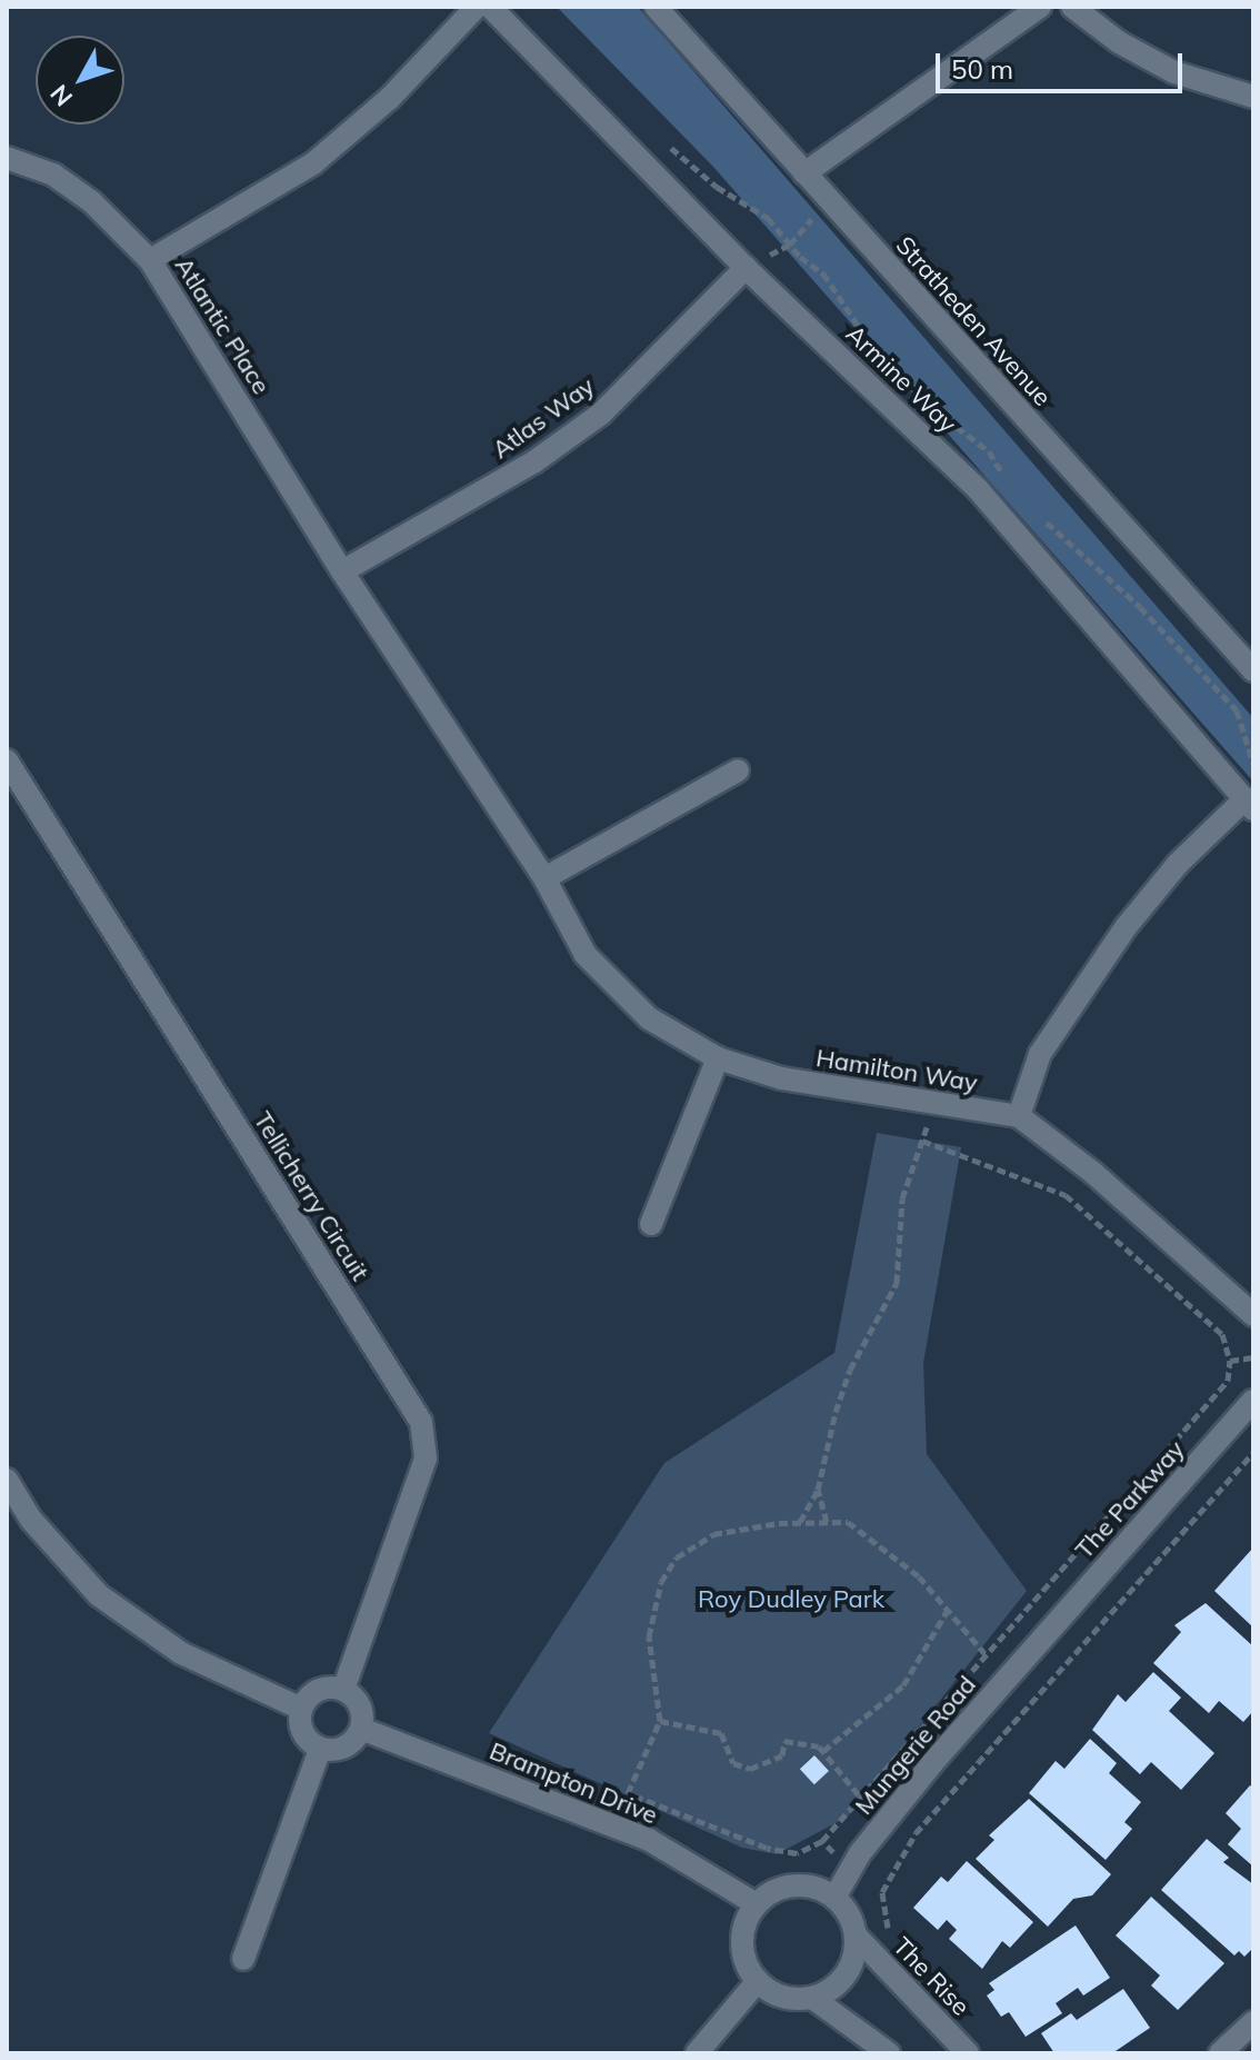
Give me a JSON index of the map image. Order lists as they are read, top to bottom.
{
  "streets": {
    "street": [
      "Stratheden Avenue",
      "Atlantic Place",
      "Armine Way",
      "Atlas Way",
      "Hamilton Way",
      "Tellicherry Circuit",
      "The Parkway",
      "Mungerie Road",
      "Brampton Drive",
      "The Rise"
    ]
  },
  "crossings": [
    ["Atlantic Place", "Atlas Way"],
    ["Atlantic Place", "Hamilton Way"],
    ["Armine Way", "Atlas Way"],
    ["Tellicherry Circuit", "Brampton Drive"],
    ["The Parkway", "Mungerie Road"],
    ["Mungerie Road", "Brampton Drive"],
    ["Mungerie Road", "The Rise"],
    ["Brampton Drive", "The Rise"]
  ],
  "parks": ["Roy Dudley Park"],
  "scale_bar": "50 m",
  "north": "bottom left"
}
